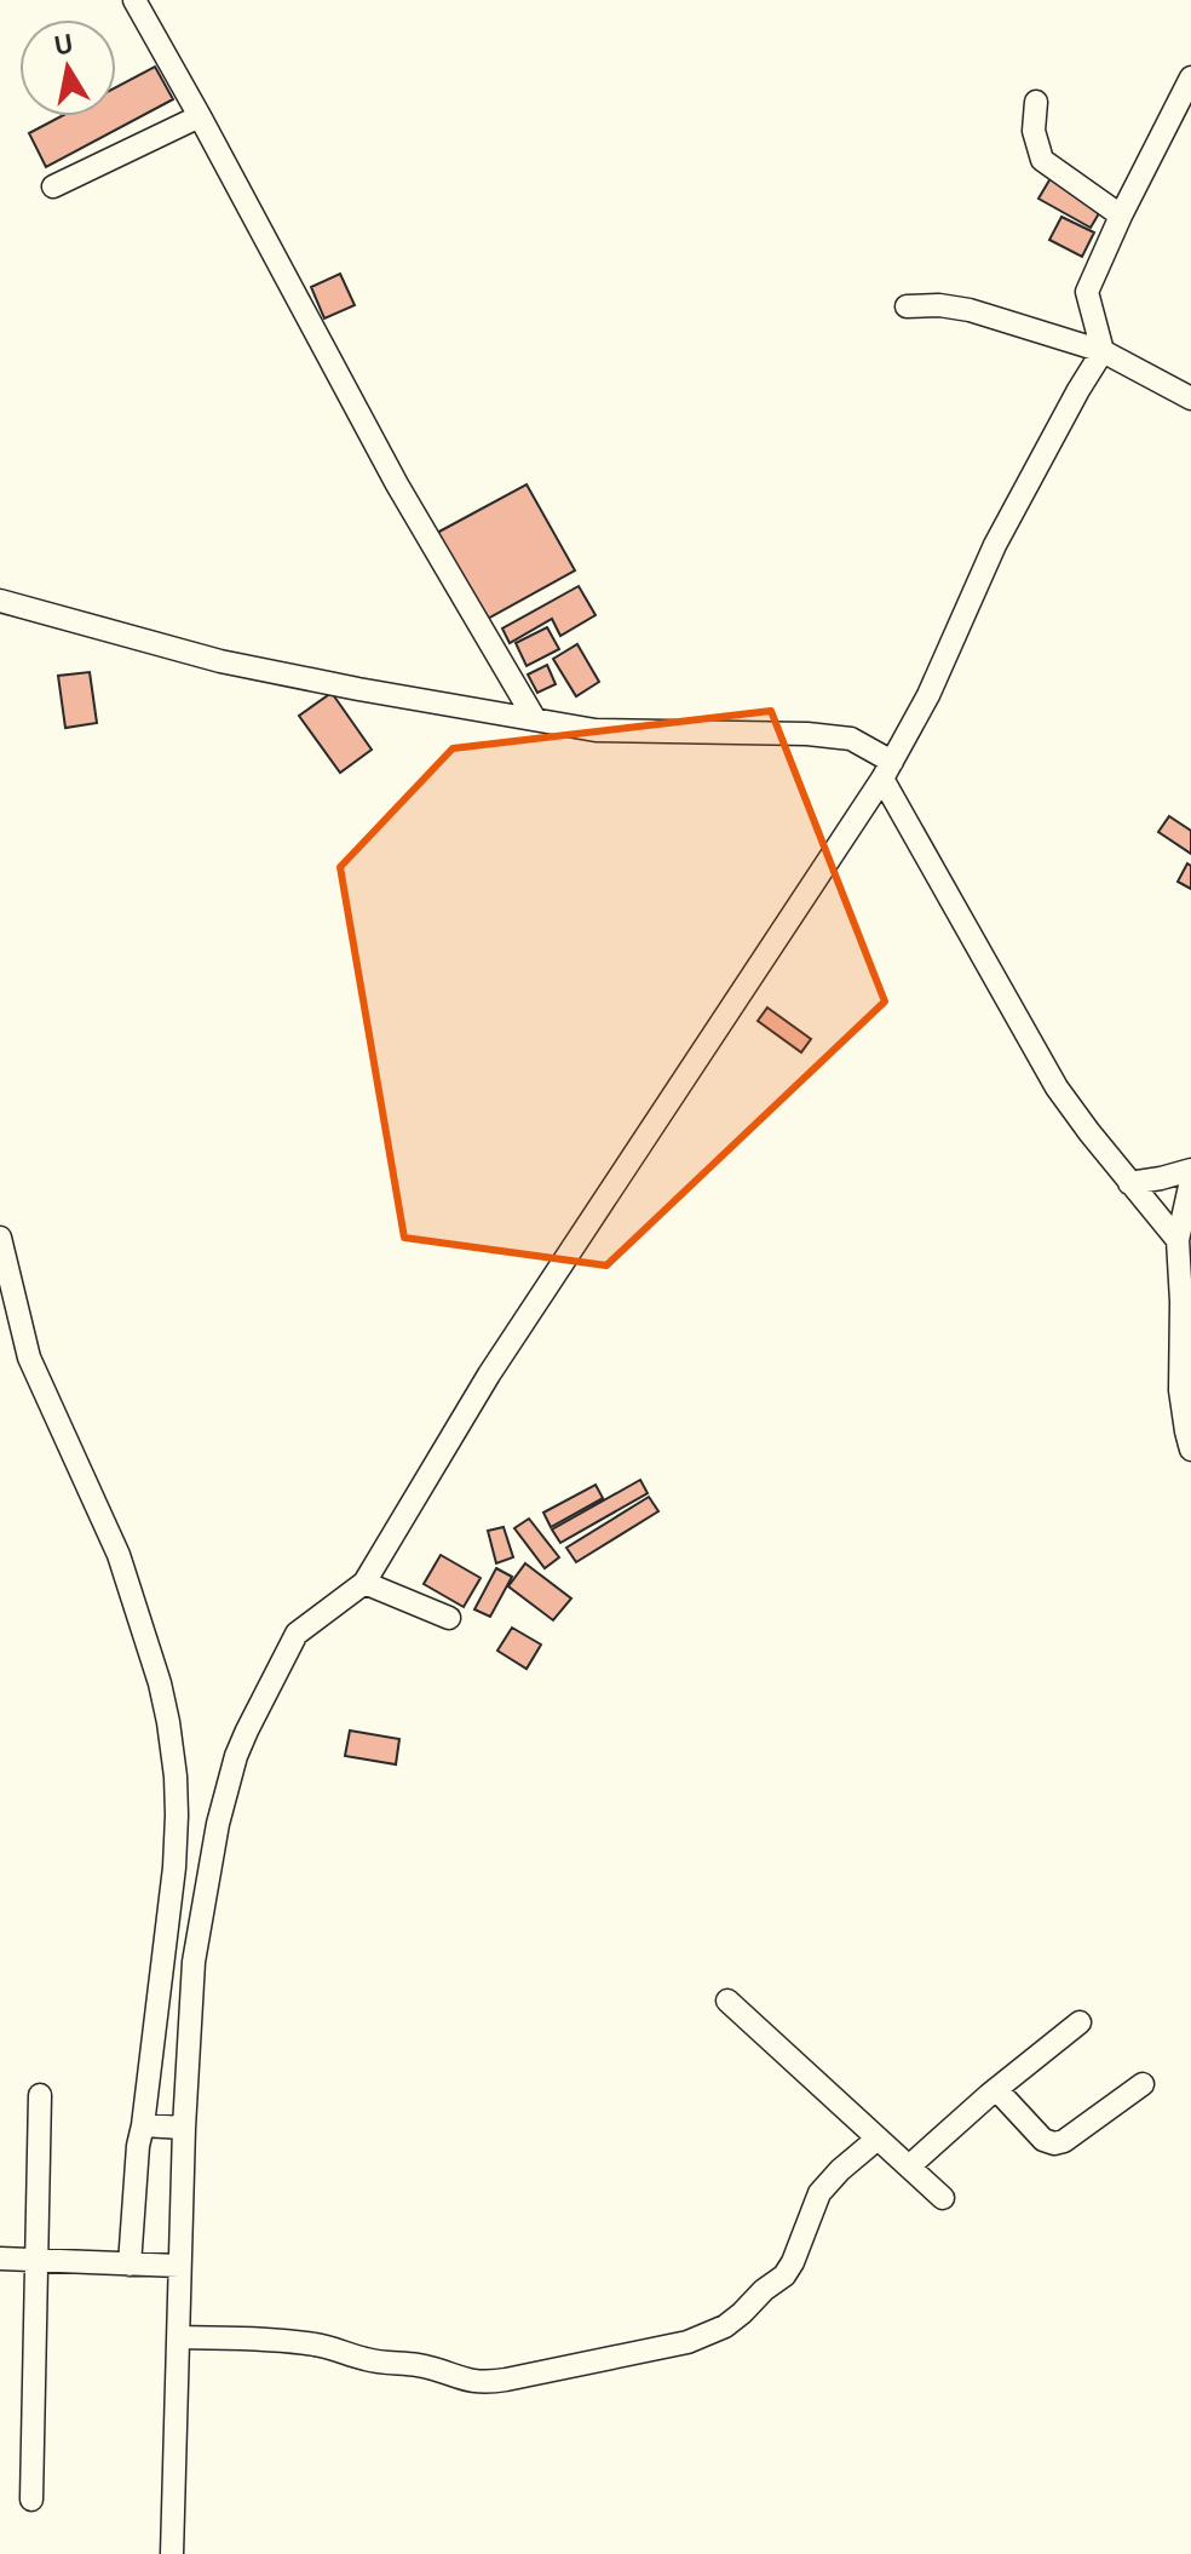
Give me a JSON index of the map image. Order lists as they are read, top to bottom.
{
  "north": "top"
}
